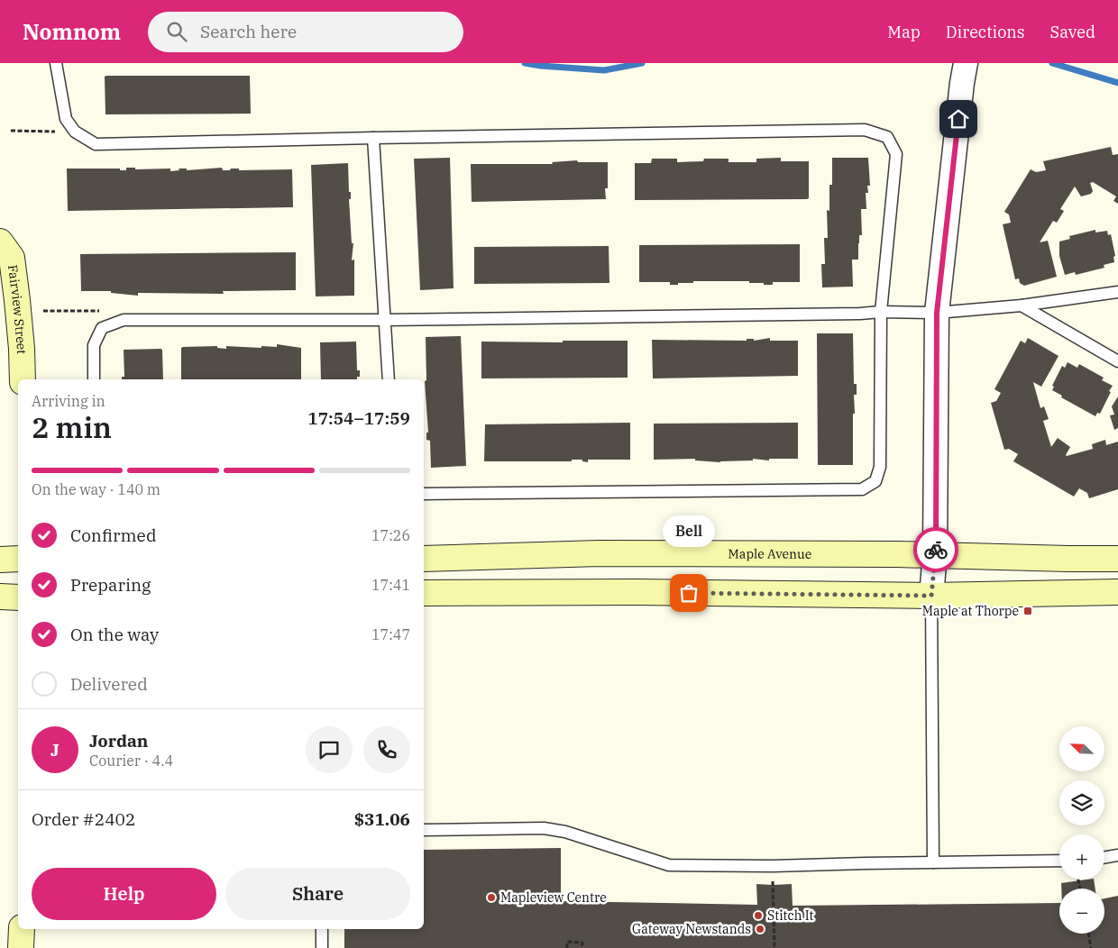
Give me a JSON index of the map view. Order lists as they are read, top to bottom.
{
  "streets": {
    "main road": ["Fairview Street", "Maple Avenue"]
  },
  "places": {
    "other": [
      "Bell",
      "Mapleview Centre",
      "Stitch It",
      "Gateway Newstands"
    ],
    "transit": ["Maple at Thorpe"]
  },
  "north": "top left",
  "page": {
    "header": "Nomnom",
    "search": "Search here",
    "nav": ["Map", "Directions", "Saved"],
    "heading": ["2 min", "Arriving in", "17:54–17:59"],
    "panel": [
      "Jordan",
      "Courier · 4.4",
      "Order #2402",
      "$31.06"
    ],
    "bar": "On the way · 140 m",
    "list": [
      ["Confirmed", "17:26"],
      ["Preparing", "17:41"],
      ["On the way", "17:47"],
      "Delivered"
    ],
    "bubble": "Bell",
    "map_buttons": ["+", "−"],
    "round": "J",
    "buttons": ["Help", "Share"]
  }
}
